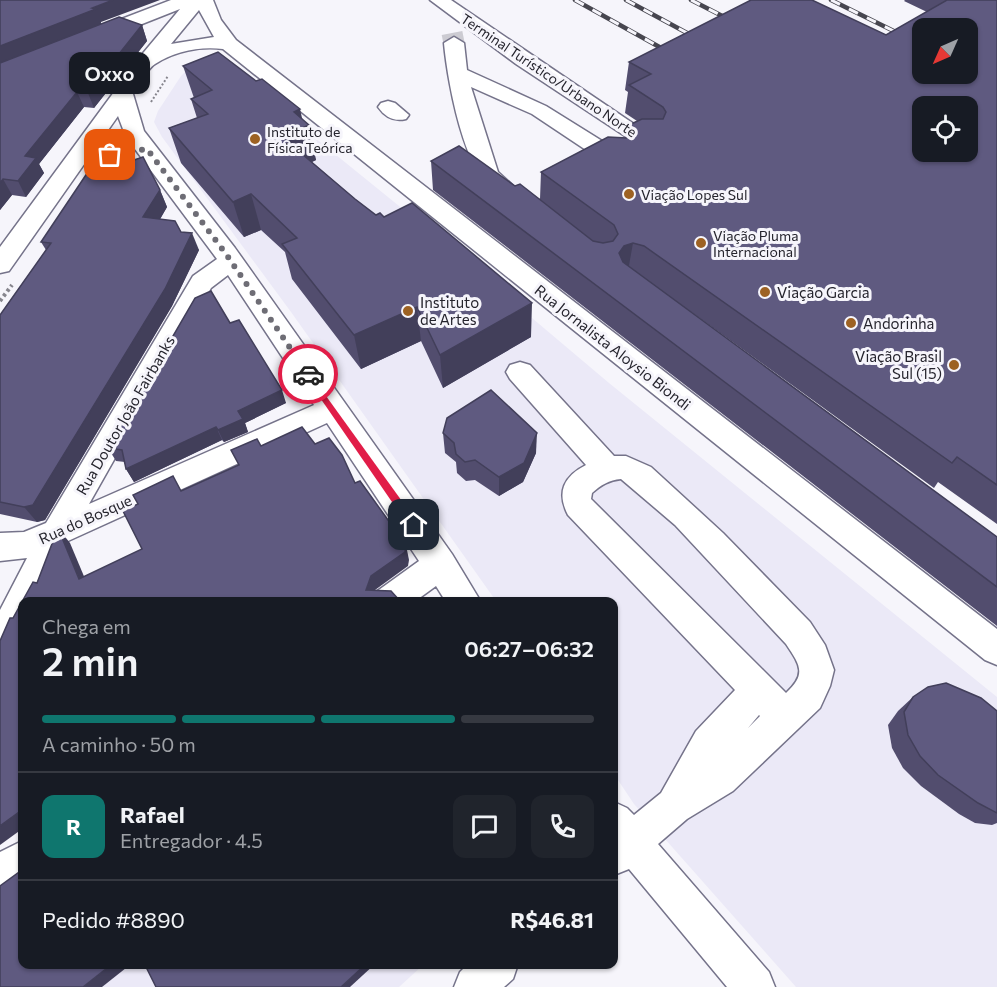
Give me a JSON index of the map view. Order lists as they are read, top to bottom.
{
  "streets": {
    "street": [
      "Terminal Turístico/Urbano Norte",
      "Rua Jornalista Aloysio Biondi",
      "Rua Doutor João Fairbanks",
      "Rua do Bosque"
    ]
  },
  "crossings": [
    ["Rua Doutor João Fairbanks", "Rua do Bosque"]
  ],
  "places": [
    "Instituto de Física Teórica",
    "Oxxo",
    "Viação Lopes Sul",
    "Viação Pluma Internacional",
    "Viação Garcia",
    "Instituto de Artes",
    "Andorinha",
    "Viação Brasil Sul (15)"
  ],
  "north": "bottom left",
  "page": {
    "bubble": "Oxxo",
    "heading": ["2 min", "Chega em", "06:27–06:32"],
    "panel": [
      "Rafael",
      "Entregador · 4.5",
      "Pedido #8890",
      "R$46.81"
    ],
    "bar": "A caminho · 50 m",
    "round": "R"
  }
}
